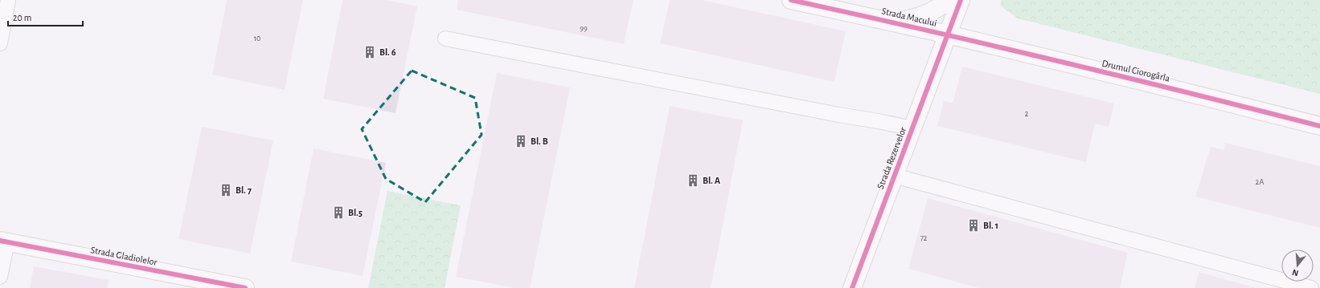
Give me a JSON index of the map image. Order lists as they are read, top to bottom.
{
  "streets": {
    "street": [
      "Strada Macului",
      "Drumul Ciorogârla",
      "Strada Rezervelor",
      "Strada Gladiolelor"
    ]
  },
  "crossings": [
    ["Strada Macului", "Drumul Ciorogârla"],
    ["Strada Macului", "Strada Rezervelor"],
    ["Drumul Ciorogârla", "Strada Rezervelor"]
  ],
  "places": {
    "building": [
      "Bl. 6",
      "Bl. B",
      "Bl. A",
      "Bl. 7",
      "Bl.5",
      "Bl. 1"
    ]
  },
  "house_numbers": [
    "99",
    "10",
    "2",
    "2A",
    "72"
  ],
  "scale_bar": "20 m",
  "north": "bottom"
}
